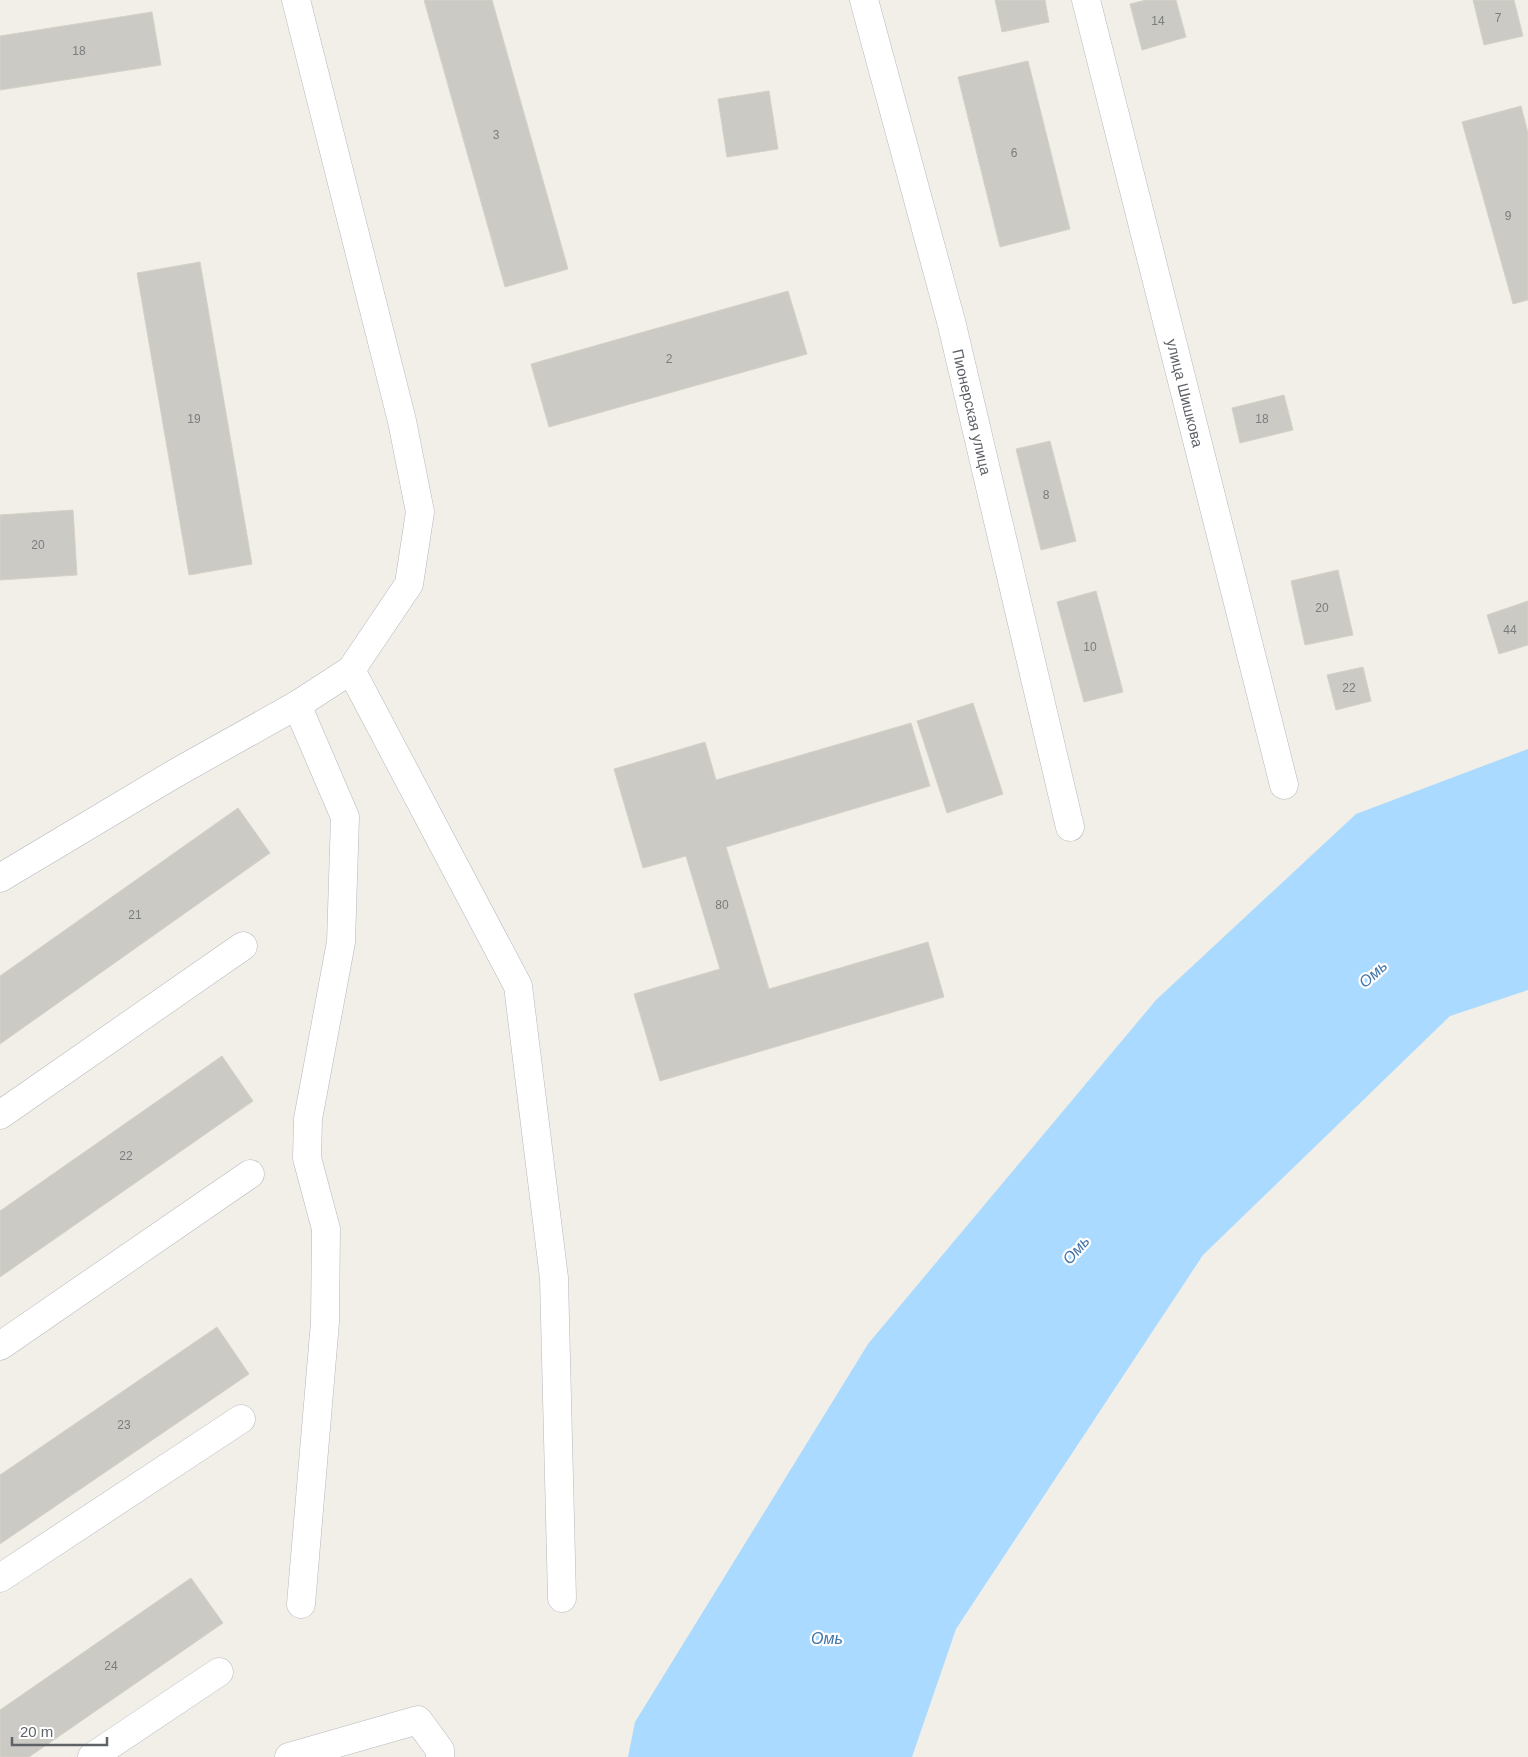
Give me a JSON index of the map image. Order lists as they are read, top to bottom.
{
  "streets": {
    "street": ["улица Шишкова", "Пионерская улица"]
  },
  "water": ["Омь"],
  "house_numbers": [
    "7",
    "14",
    "18",
    "3",
    "6",
    "9",
    "2",
    "19",
    "18",
    "8",
    "20",
    "20",
    "44",
    "10",
    "22",
    "80",
    "21",
    "22",
    "23",
    "24"
  ],
  "scale_bar": "20 m"
}
